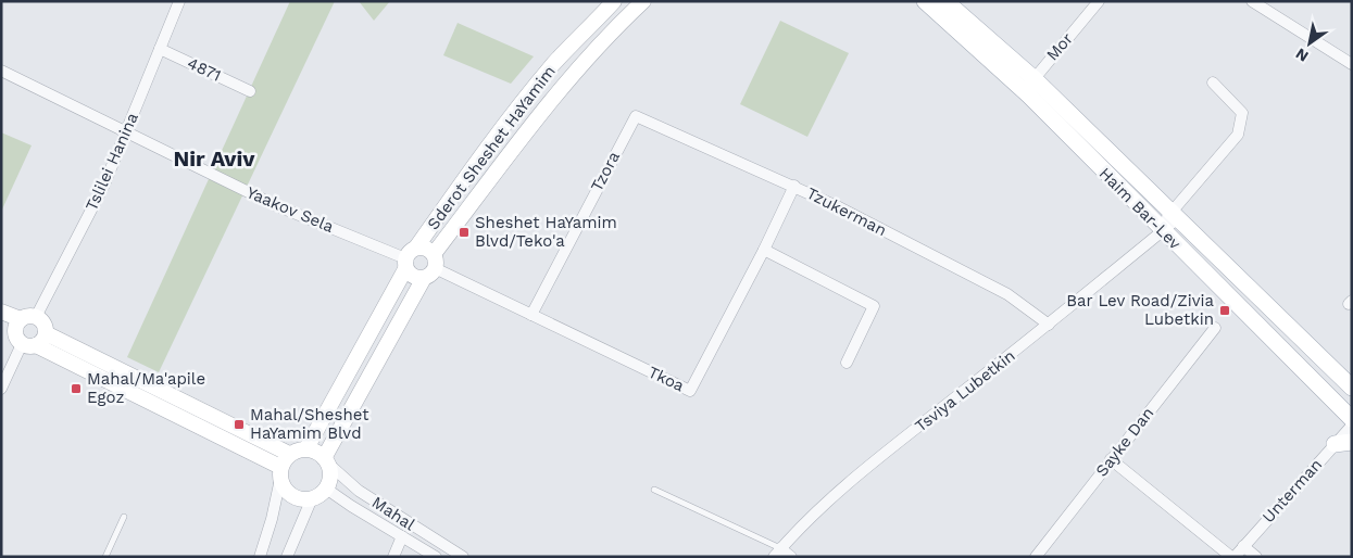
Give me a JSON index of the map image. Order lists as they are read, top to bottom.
{
  "streets": {
    "main road": ["Haim Bar-Lev"],
    "street": [
      "Mor",
      "4871",
      "Sderot Sheshet HaYamim",
      "Tslilei Hanina",
      "Tzora",
      "Yaakov Sela",
      "Tzukerman",
      "Tkoa",
      "Tsviya Lubetkin",
      "Sayke Dan",
      "Unterman",
      "Mahal"
    ]
  },
  "crossings": [
    ["Mor", "Haim Bar-Lev"],
    ["4871", "Tslilei Hanina"],
    ["Sderot Sheshet HaYamim", "Yaakov Sela"],
    ["Sderot Sheshet HaYamim", "Tkoa"],
    ["Sderot Sheshet HaYamim", "Mahal"],
    ["Tslilei Hanina", "Yaakov Sela"],
    ["Tzora", "Tzukerman"],
    ["Tzora", "Tkoa"],
    ["Haim Bar-Lev", "Tsviya Lubetkin"],
    ["Tzukerman", "Tkoa"],
    ["Tzukerman", "Tsviya Lubetkin"]
  ],
  "districts": ["Nir Aviv"],
  "places": {
    "transit": [
      "Sheshet HaYamim Blvd/Teko'a",
      "Bar Lev Road/Zivia Lubetkin",
      "Mahal/Ma'apile Egoz",
      "Mahal/Sheshet HaYamim Blvd"
    ]
  },
  "north": "bottom left"
}
